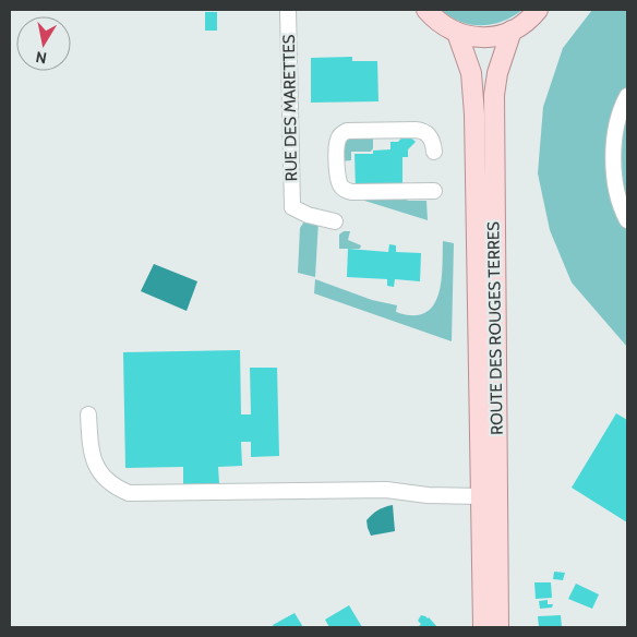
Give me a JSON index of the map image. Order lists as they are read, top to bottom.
{
  "streets": {
    "main road": ["ROUTE DES ROUGES TERRES"],
    "street": ["RUE DES MARETTES"]
  },
  "north": "bottom"
}
